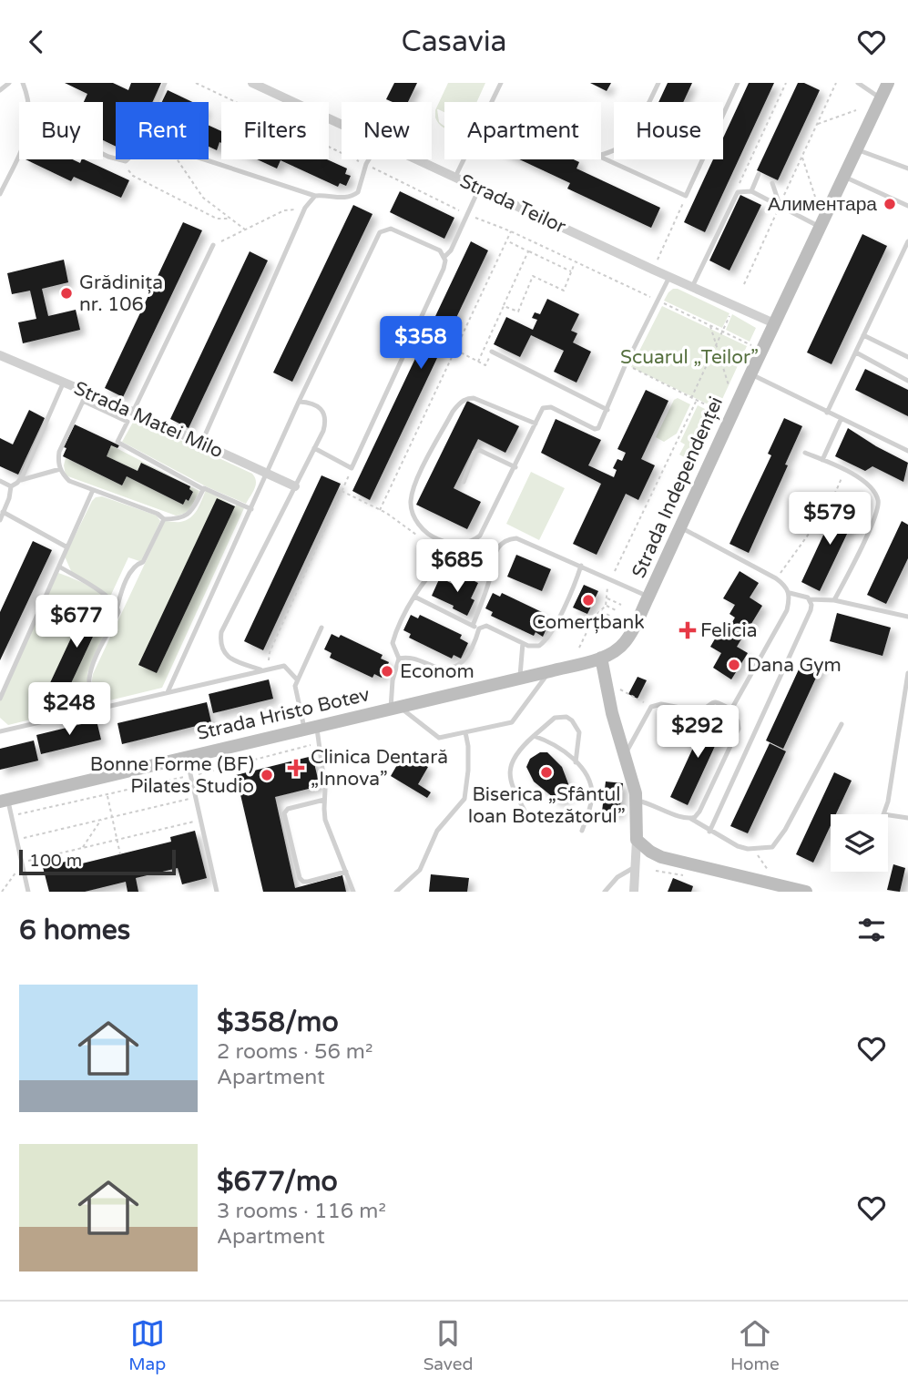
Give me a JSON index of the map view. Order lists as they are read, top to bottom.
{
  "streets": {
    "main road": ["Strada Independenței", "Strada Hristo Botev"],
    "street": ["Strada Teilor", "Strada Matei Milo"]
  },
  "crossings": [
    ["Strada Teilor", "Strada Independenței"],
    ["Strada Independenței", "Strada Hristo Botev"]
  ],
  "parks": ["Scuarul „Teilor”"],
  "places": {
    "other": [
      "Алиментара",
      "Grădinița nr. 106",
      "Comerțbank",
      "Dana Gym",
      "Econom",
      "Biserica „Sfântul Ioan Botezătorul”",
      "Bonne Forme (BF) Pilates Studio"
    ],
    "health": ["Felicia", "Clinica Dentară „Innova”"]
  },
  "scale_bar": "100 m",
  "page": {
    "header": "Casavia",
    "chip": [
      "Buy",
      "Rent",
      "Filters",
      "New",
      "Apartment",
      "House"
    ],
    "price": [
      "$358",
      "$579",
      "$685",
      "$677",
      "$248",
      "$292"
    ],
    "scale": "100 m",
    "heading": "6 homes",
    "list": [
      {
        "name": "$358/mo",
        "note": "2 rooms · 56 m² · Apartment"
      },
      {
        "name": "$677/mo",
        "note": "3 rooms · 116 m² · Apartment"
      }
    ],
    "tabs": ["Map", "Saved", "Home"]
  }
}
